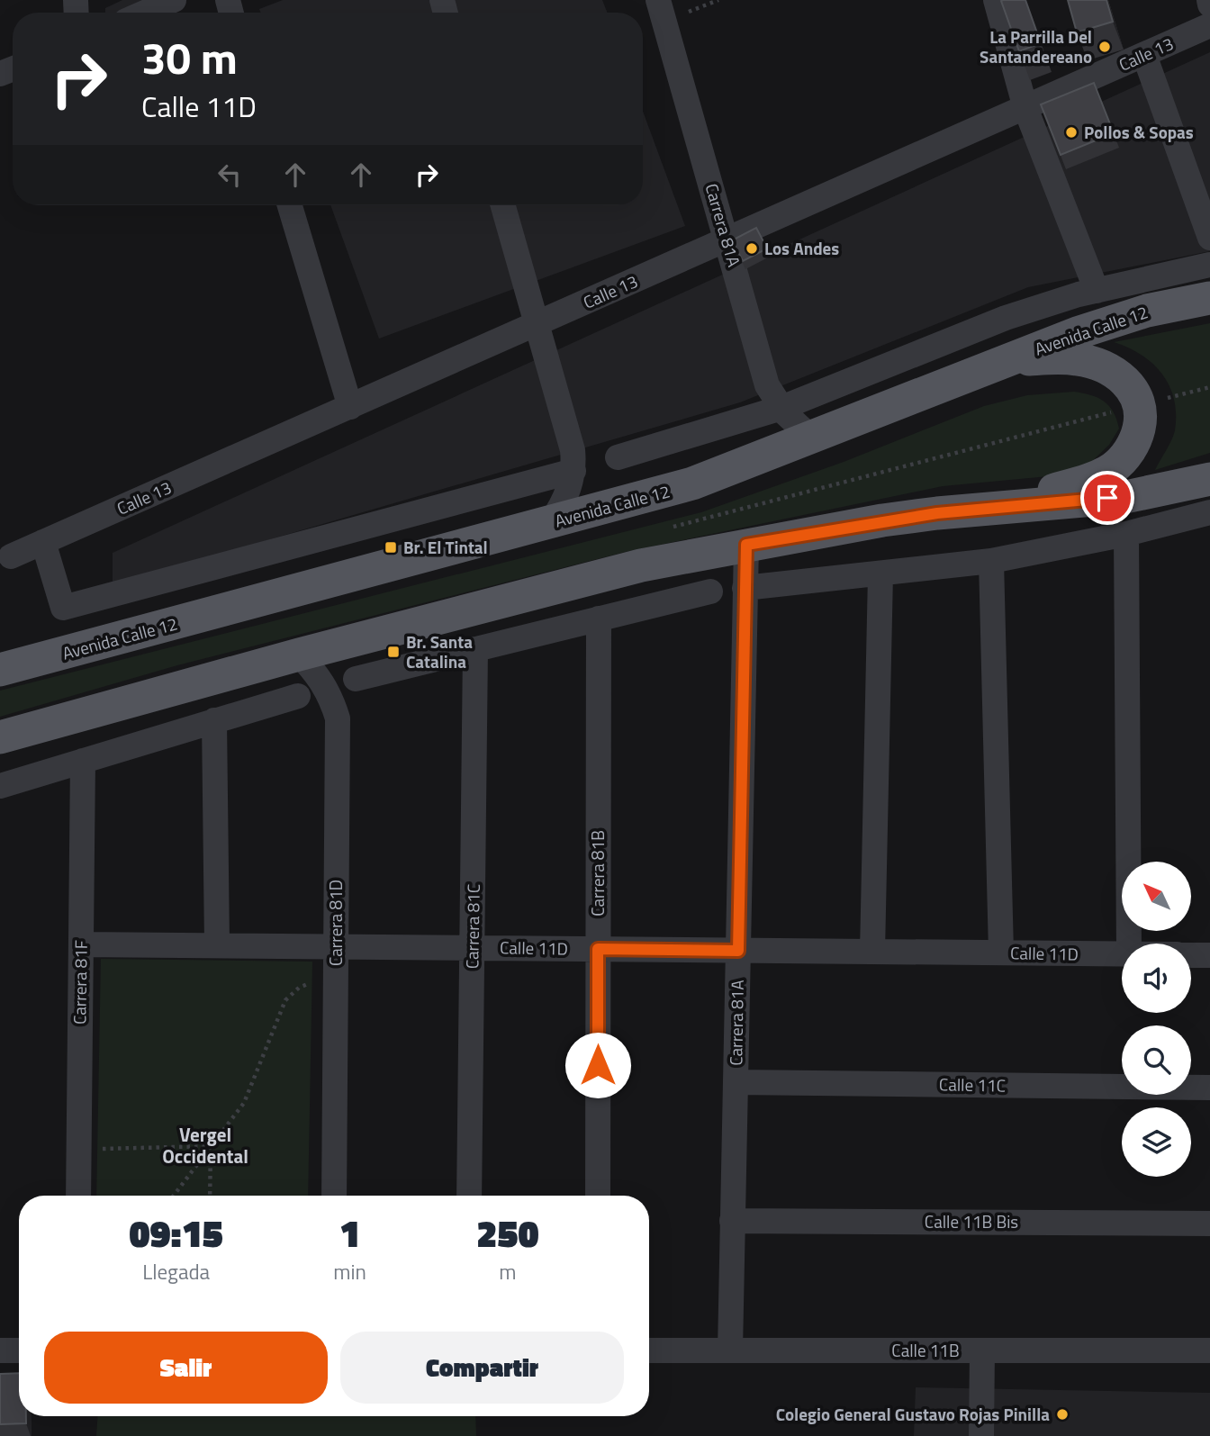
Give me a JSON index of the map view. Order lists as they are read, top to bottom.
{
  "streets": {
    "main road": ["Avenida Calle 12"],
    "street": [
      "Calle 13",
      "Carrera 81A",
      "Carrera 81B",
      "Carrera 81D",
      "Carrera 81C",
      "Calle 11D",
      "Carrera 81F",
      "Calle 11C",
      "Calle 11B Bis",
      "Calle 11B"
    ]
  },
  "crossings": [
    ["Calle 13", "Carrera 81A"],
    ["Carrera 81A", "Avenida Calle 12"],
    ["Carrera 81A", "Calle 11D"],
    ["Carrera 81A", "Calle 11C"],
    ["Carrera 81A", "Calle 11B Bis"],
    ["Carrera 81A", "Calle 11B"],
    ["Carrera 81B", "Calle 11D"],
    ["Carrera 81D", "Calle 11D"],
    ["Carrera 81C", "Calle 11D"],
    ["Calle 11D", "Carrera 81F"]
  ],
  "districts": ["Vergel Occidental"],
  "places": {
    "other": [
      "La Parrilla Del Santandereano",
      "Pollos & Sopas",
      "Los Andes",
      "Colegio General Gustavo Rojas Pinilla"
    ],
    "transit": ["Br. El Tintal", "Br. Santa Catalina"]
  },
  "north": "top left",
  "page": {
    "turn": ["30 m", "Calle 11D"],
    "eta": [
      "09:15",
      "Llegada",
      "1",
      "min",
      "250",
      "m"
    ],
    "buttons": ["Salir", "Compartir"]
  }
}
